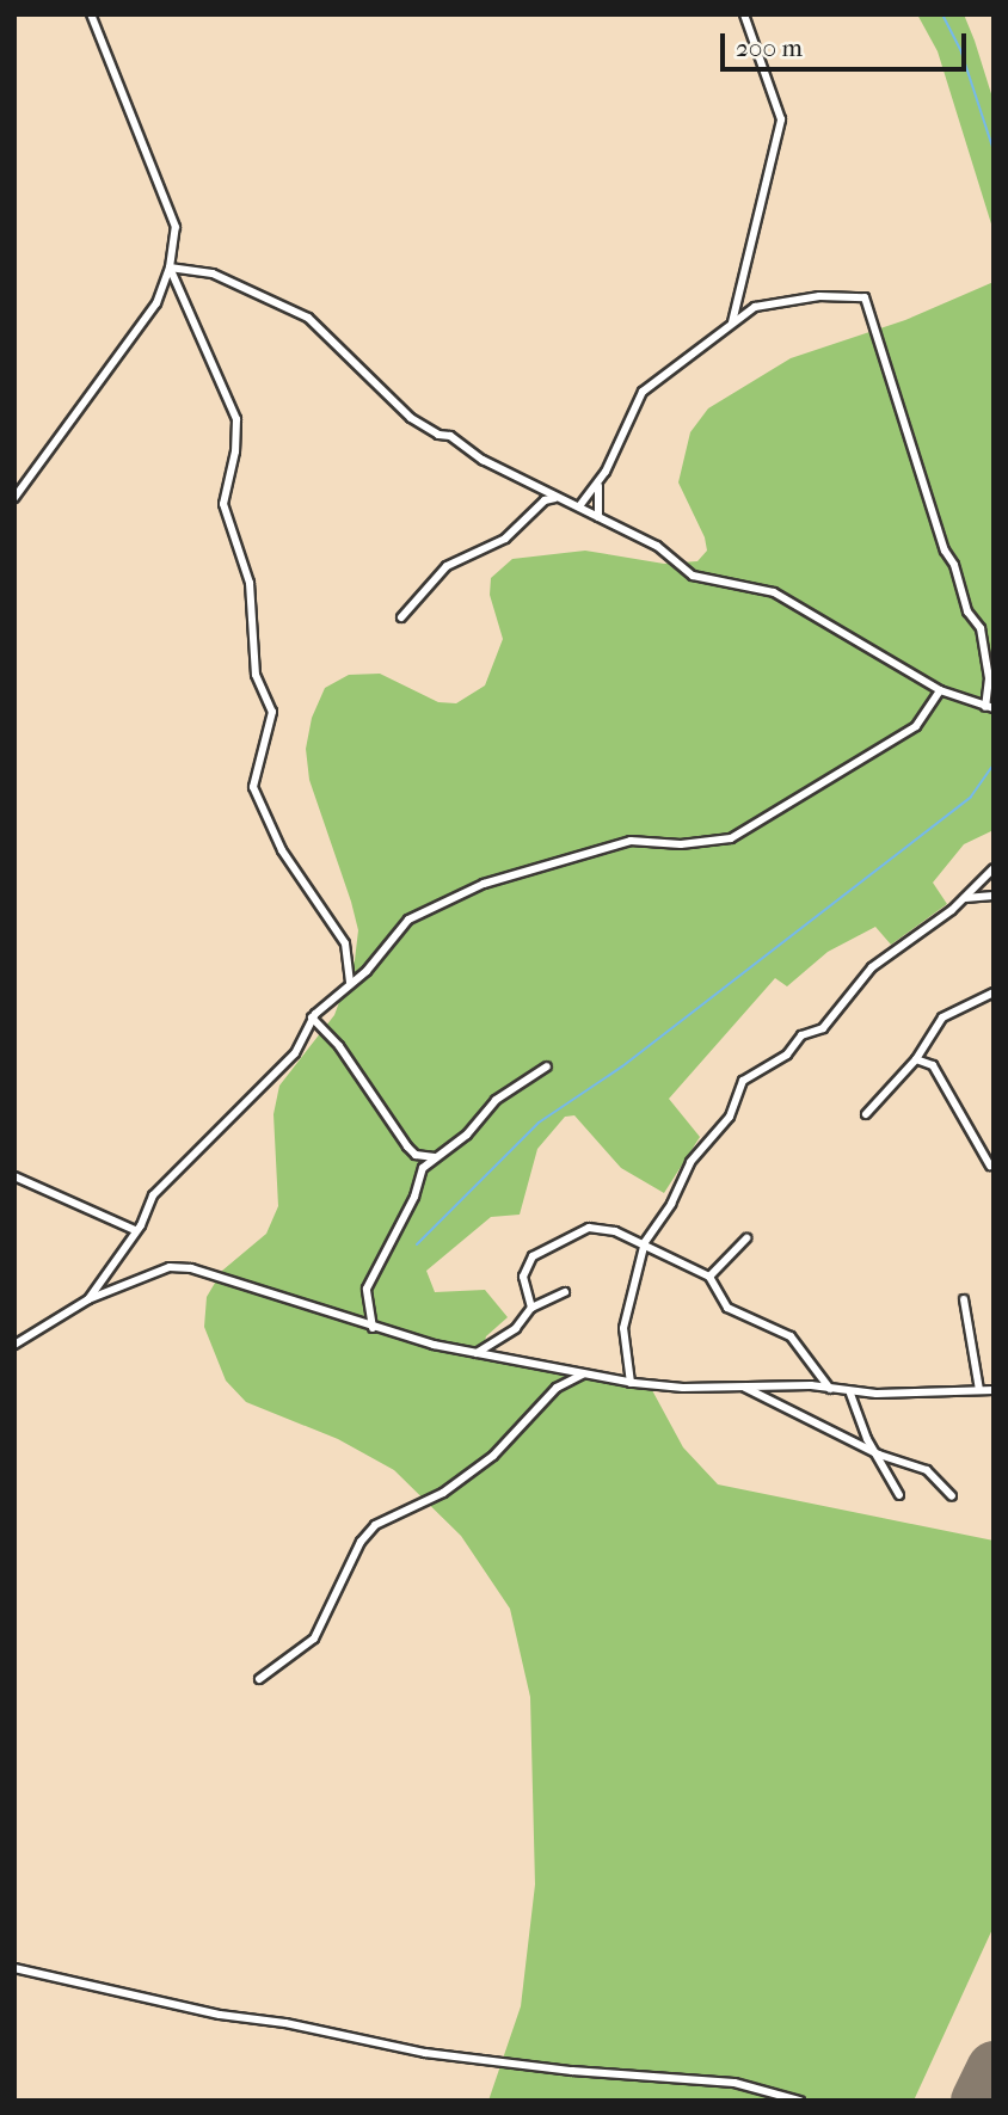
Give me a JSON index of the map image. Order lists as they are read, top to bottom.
{
  "scale_bar": "200 m"
}
